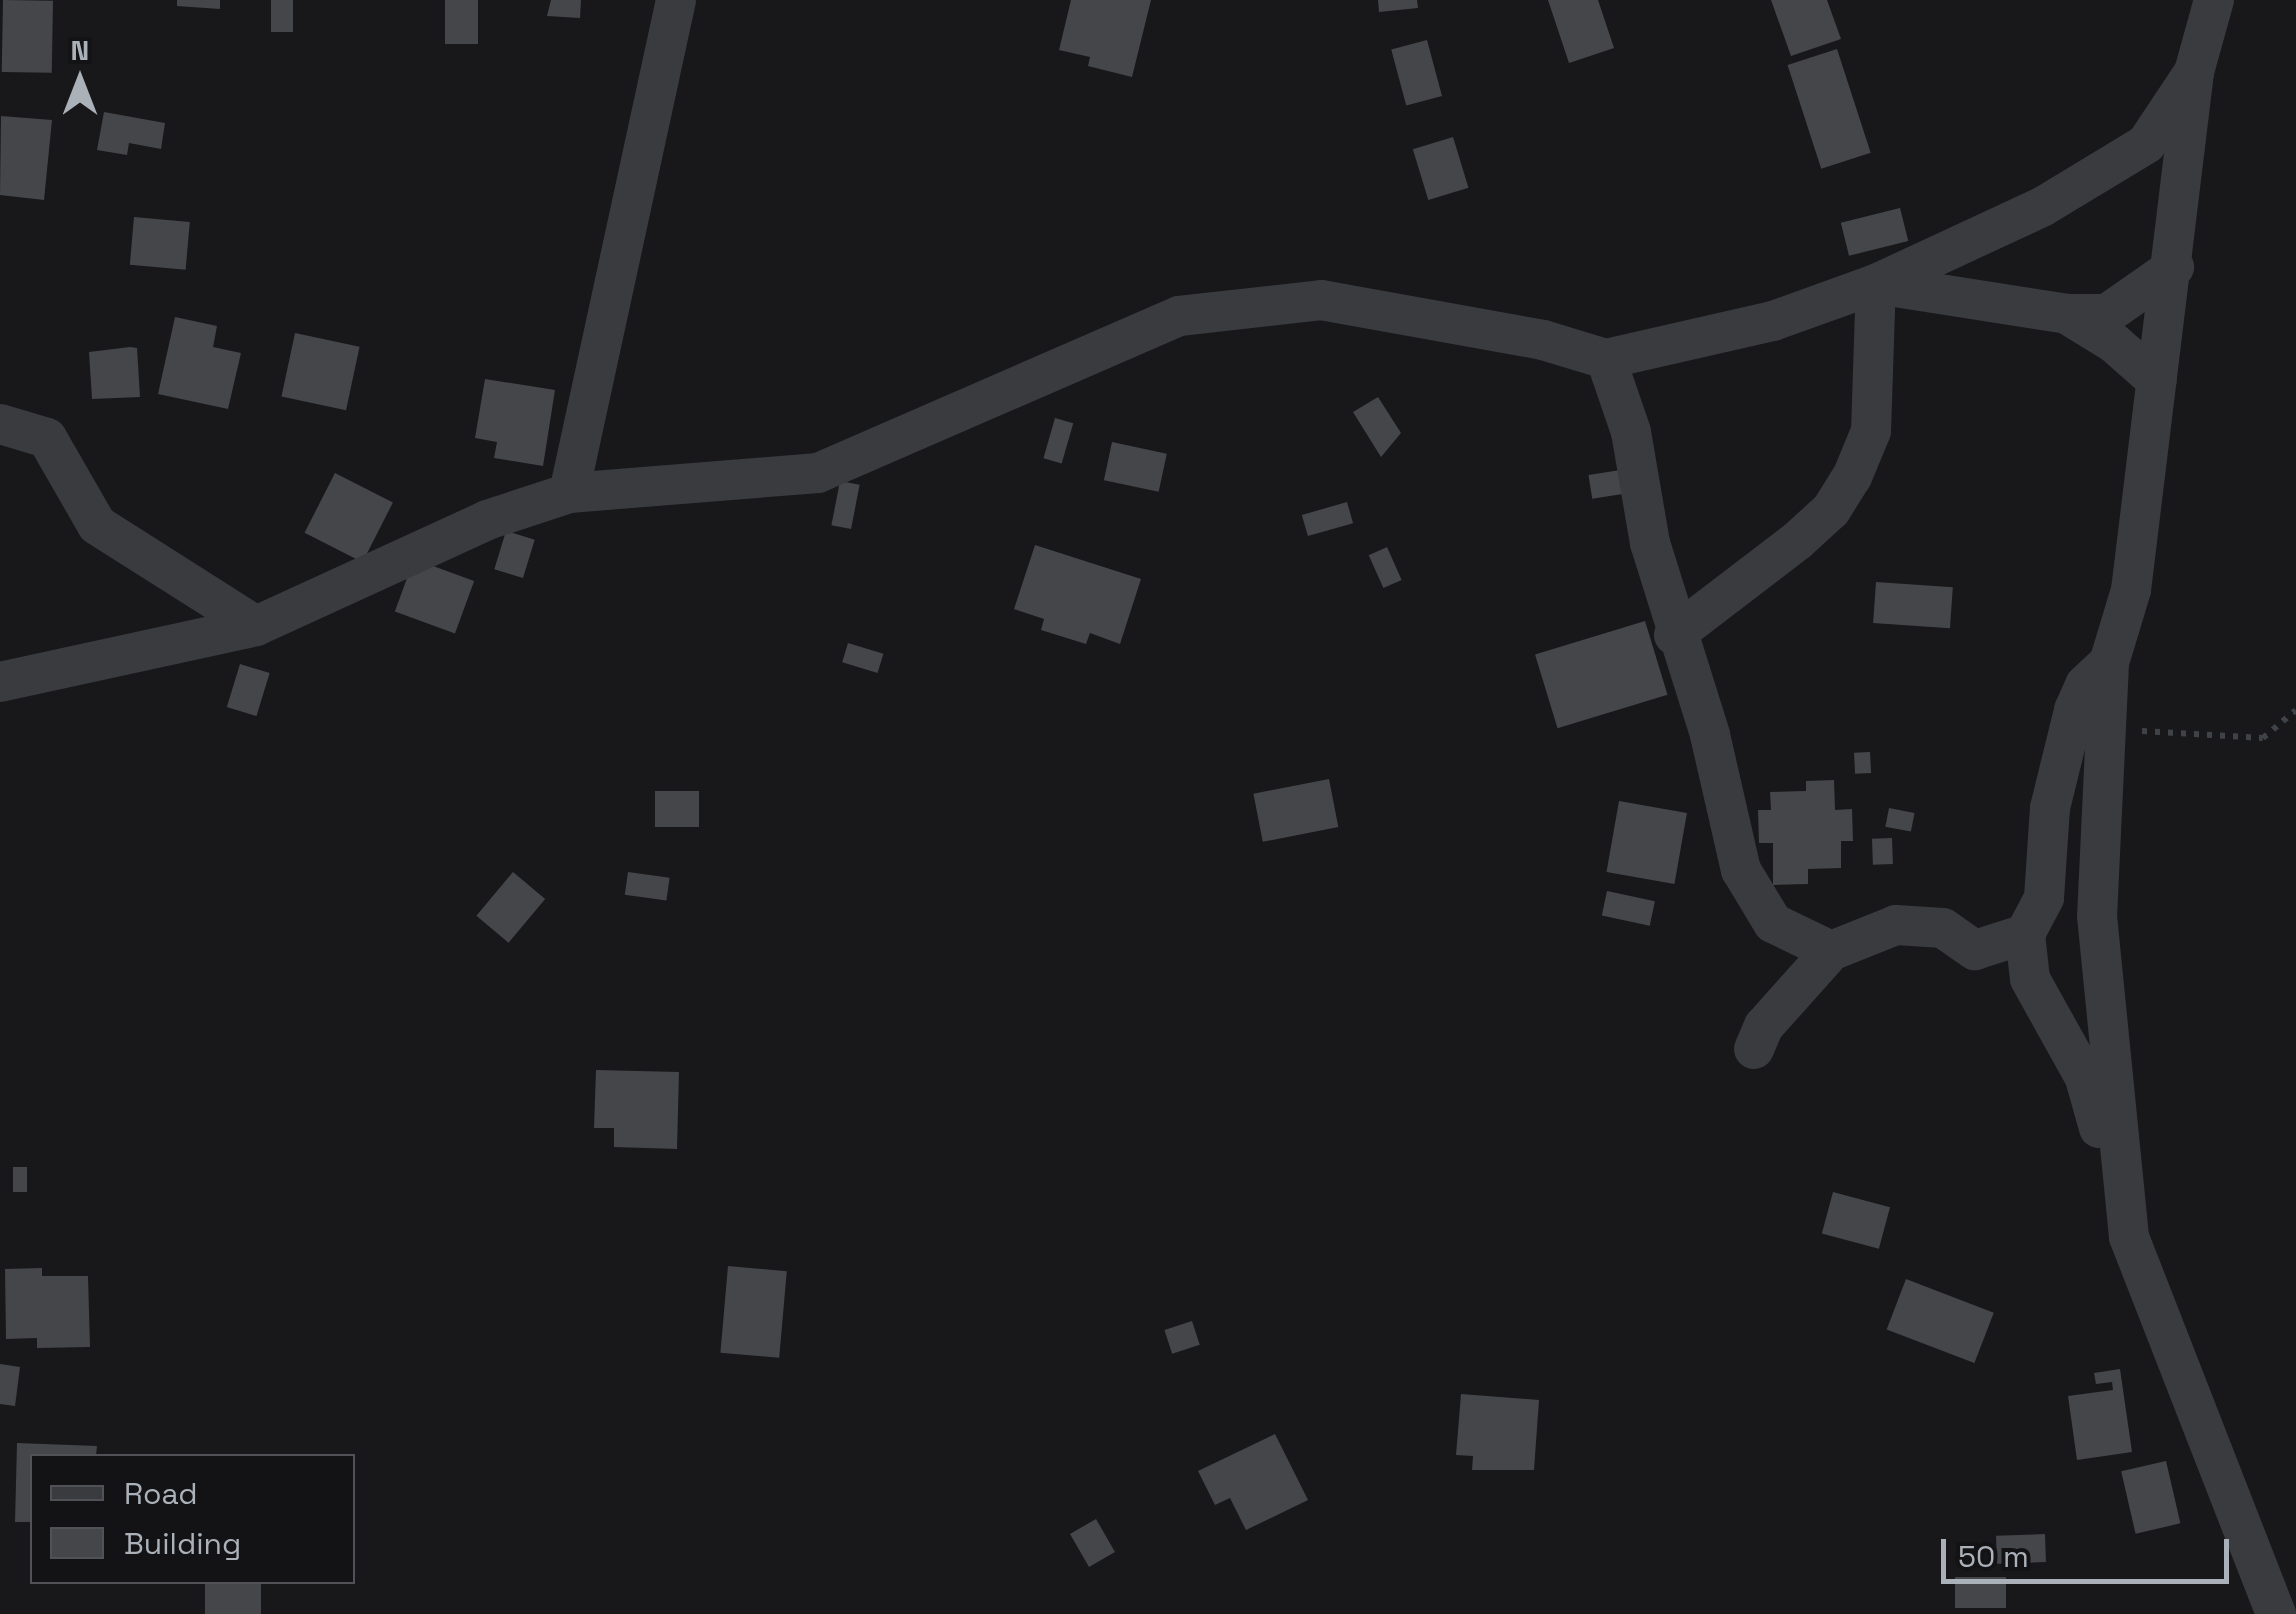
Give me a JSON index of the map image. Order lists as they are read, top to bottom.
{
  "legend": ["Road", "Building"],
  "scale_bar": "50 m",
  "north": "top"
}
